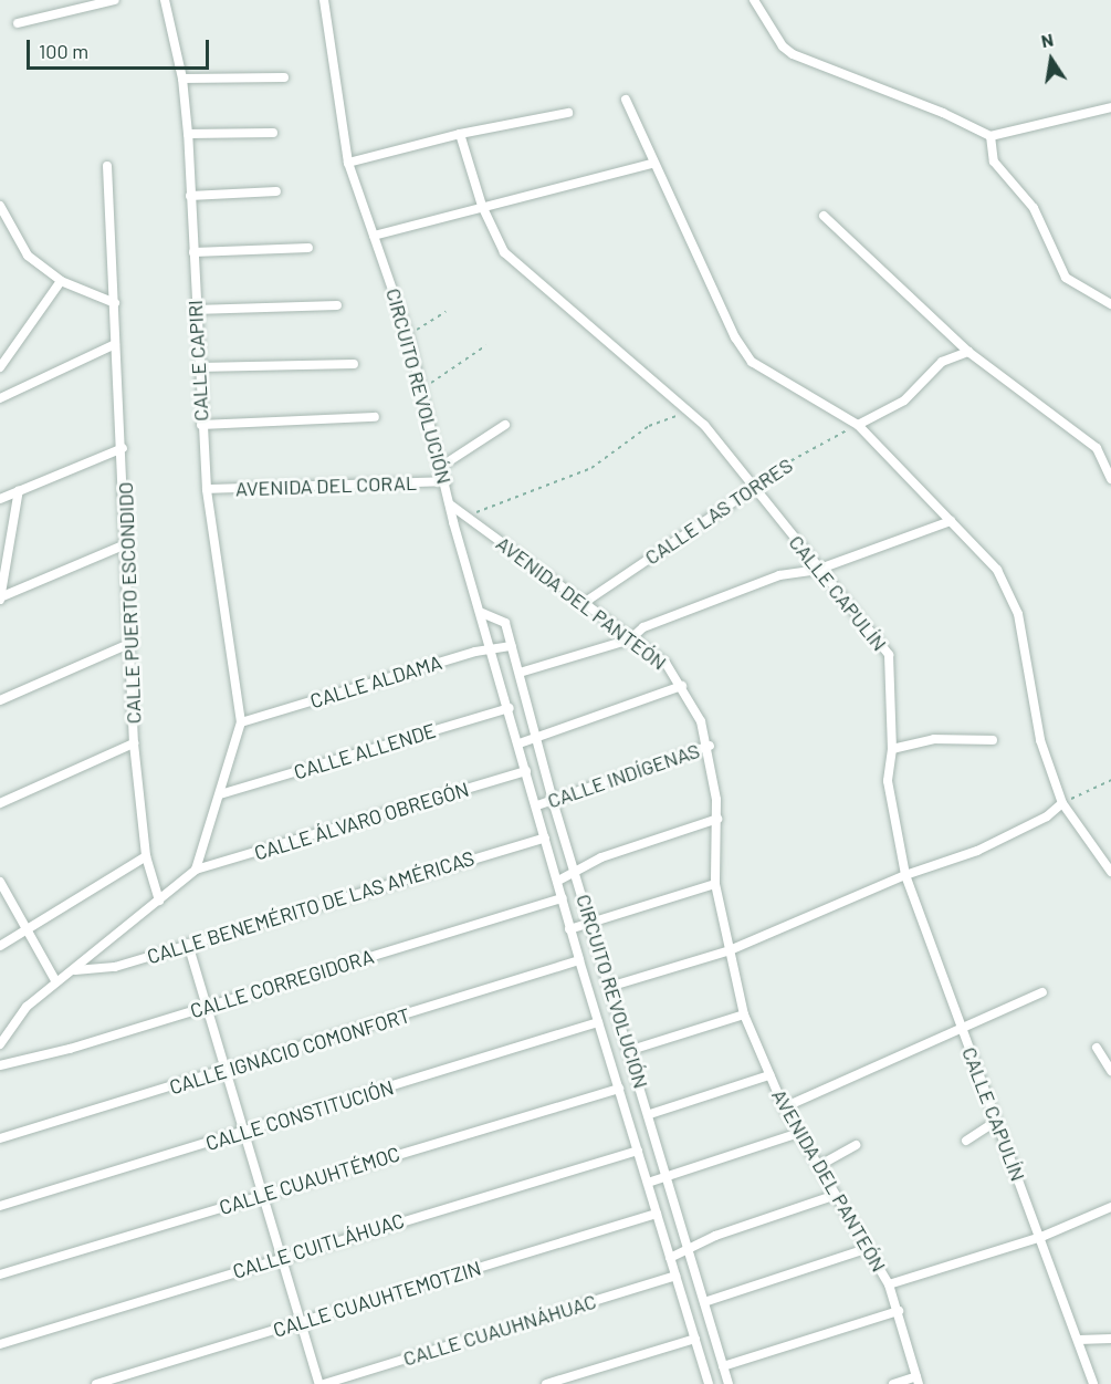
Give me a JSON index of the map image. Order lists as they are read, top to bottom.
{
  "streets": {
    "street": [
      "CALLE CAPIRI",
      "CIRCUITO REVOLUCIÓN",
      "AVENIDA DEL CORAL",
      "CALLE LAS TORRES",
      "CALLE CAPULÍN",
      "CALLE PUERTO ESCONDIDO",
      "AVENIDA DEL PANTEÓN",
      "CALLE ALDAMA",
      "CALLE ALLENDE",
      "CALLE INDÍGENAS",
      "CALLE ÁLVARO OBREGÓN",
      "CALLE BENEMÉRITO DE LAS AMÉRICAS",
      "CALLE CORREGIDORA",
      "CALLE IGNACIO COMONFORT",
      "CALLE CONSTITUCIÓN",
      "CALLE CUAUHTÉMOC",
      "CALLE CUITLÁHUAC",
      "CALLE CUAUHTEMOTZIN",
      "CALLE CUAUHNÁHUAC"
    ]
  },
  "crossings": [
    ["CALLE CAPIRI", "AVENIDA DEL CORAL"],
    ["CALLE CAPIRI", "CALLE ALDAMA"],
    ["CIRCUITO REVOLUCIÓN", "AVENIDA DEL CORAL"],
    ["CIRCUITO REVOLUCIÓN", "AVENIDA DEL PANTEÓN"],
    ["CIRCUITO REVOLUCIÓN", "CALLE ALDAMA"],
    ["CIRCUITO REVOLUCIÓN", "CALLE ALLENDE"],
    ["CIRCUITO REVOLUCIÓN", "CALLE INDÍGENAS"],
    ["CIRCUITO REVOLUCIÓN", "CALLE ÁLVARO OBREGÓN"],
    ["CIRCUITO REVOLUCIÓN", "CALLE BENEMÉRITO DE LAS AMÉRICAS"],
    ["CIRCUITO REVOLUCIÓN", "CALLE CORREGIDORA"],
    ["CIRCUITO REVOLUCIÓN", "CALLE IGNACIO COMONFORT"],
    ["CIRCUITO REVOLUCIÓN", "CALLE CONSTITUCIÓN"],
    ["CIRCUITO REVOLUCIÓN", "CALLE CUAUHTÉMOC"],
    ["CIRCUITO REVOLUCIÓN", "CALLE CUITLÁHUAC"],
    ["CIRCUITO REVOLUCIÓN", "CALLE CUAUHTEMOTZIN"],
    ["CIRCUITO REVOLUCIÓN", "CALLE CUAUHNÁHUAC"],
    ["CALLE LAS TORRES", "CALLE CAPULÍN"],
    ["CALLE LAS TORRES", "AVENIDA DEL PANTEÓN"],
    ["AVENIDA DEL PANTEÓN", "CALLE INDÍGENAS"]
  ],
  "scale_bar": "100 m",
  "north": "top"
}
